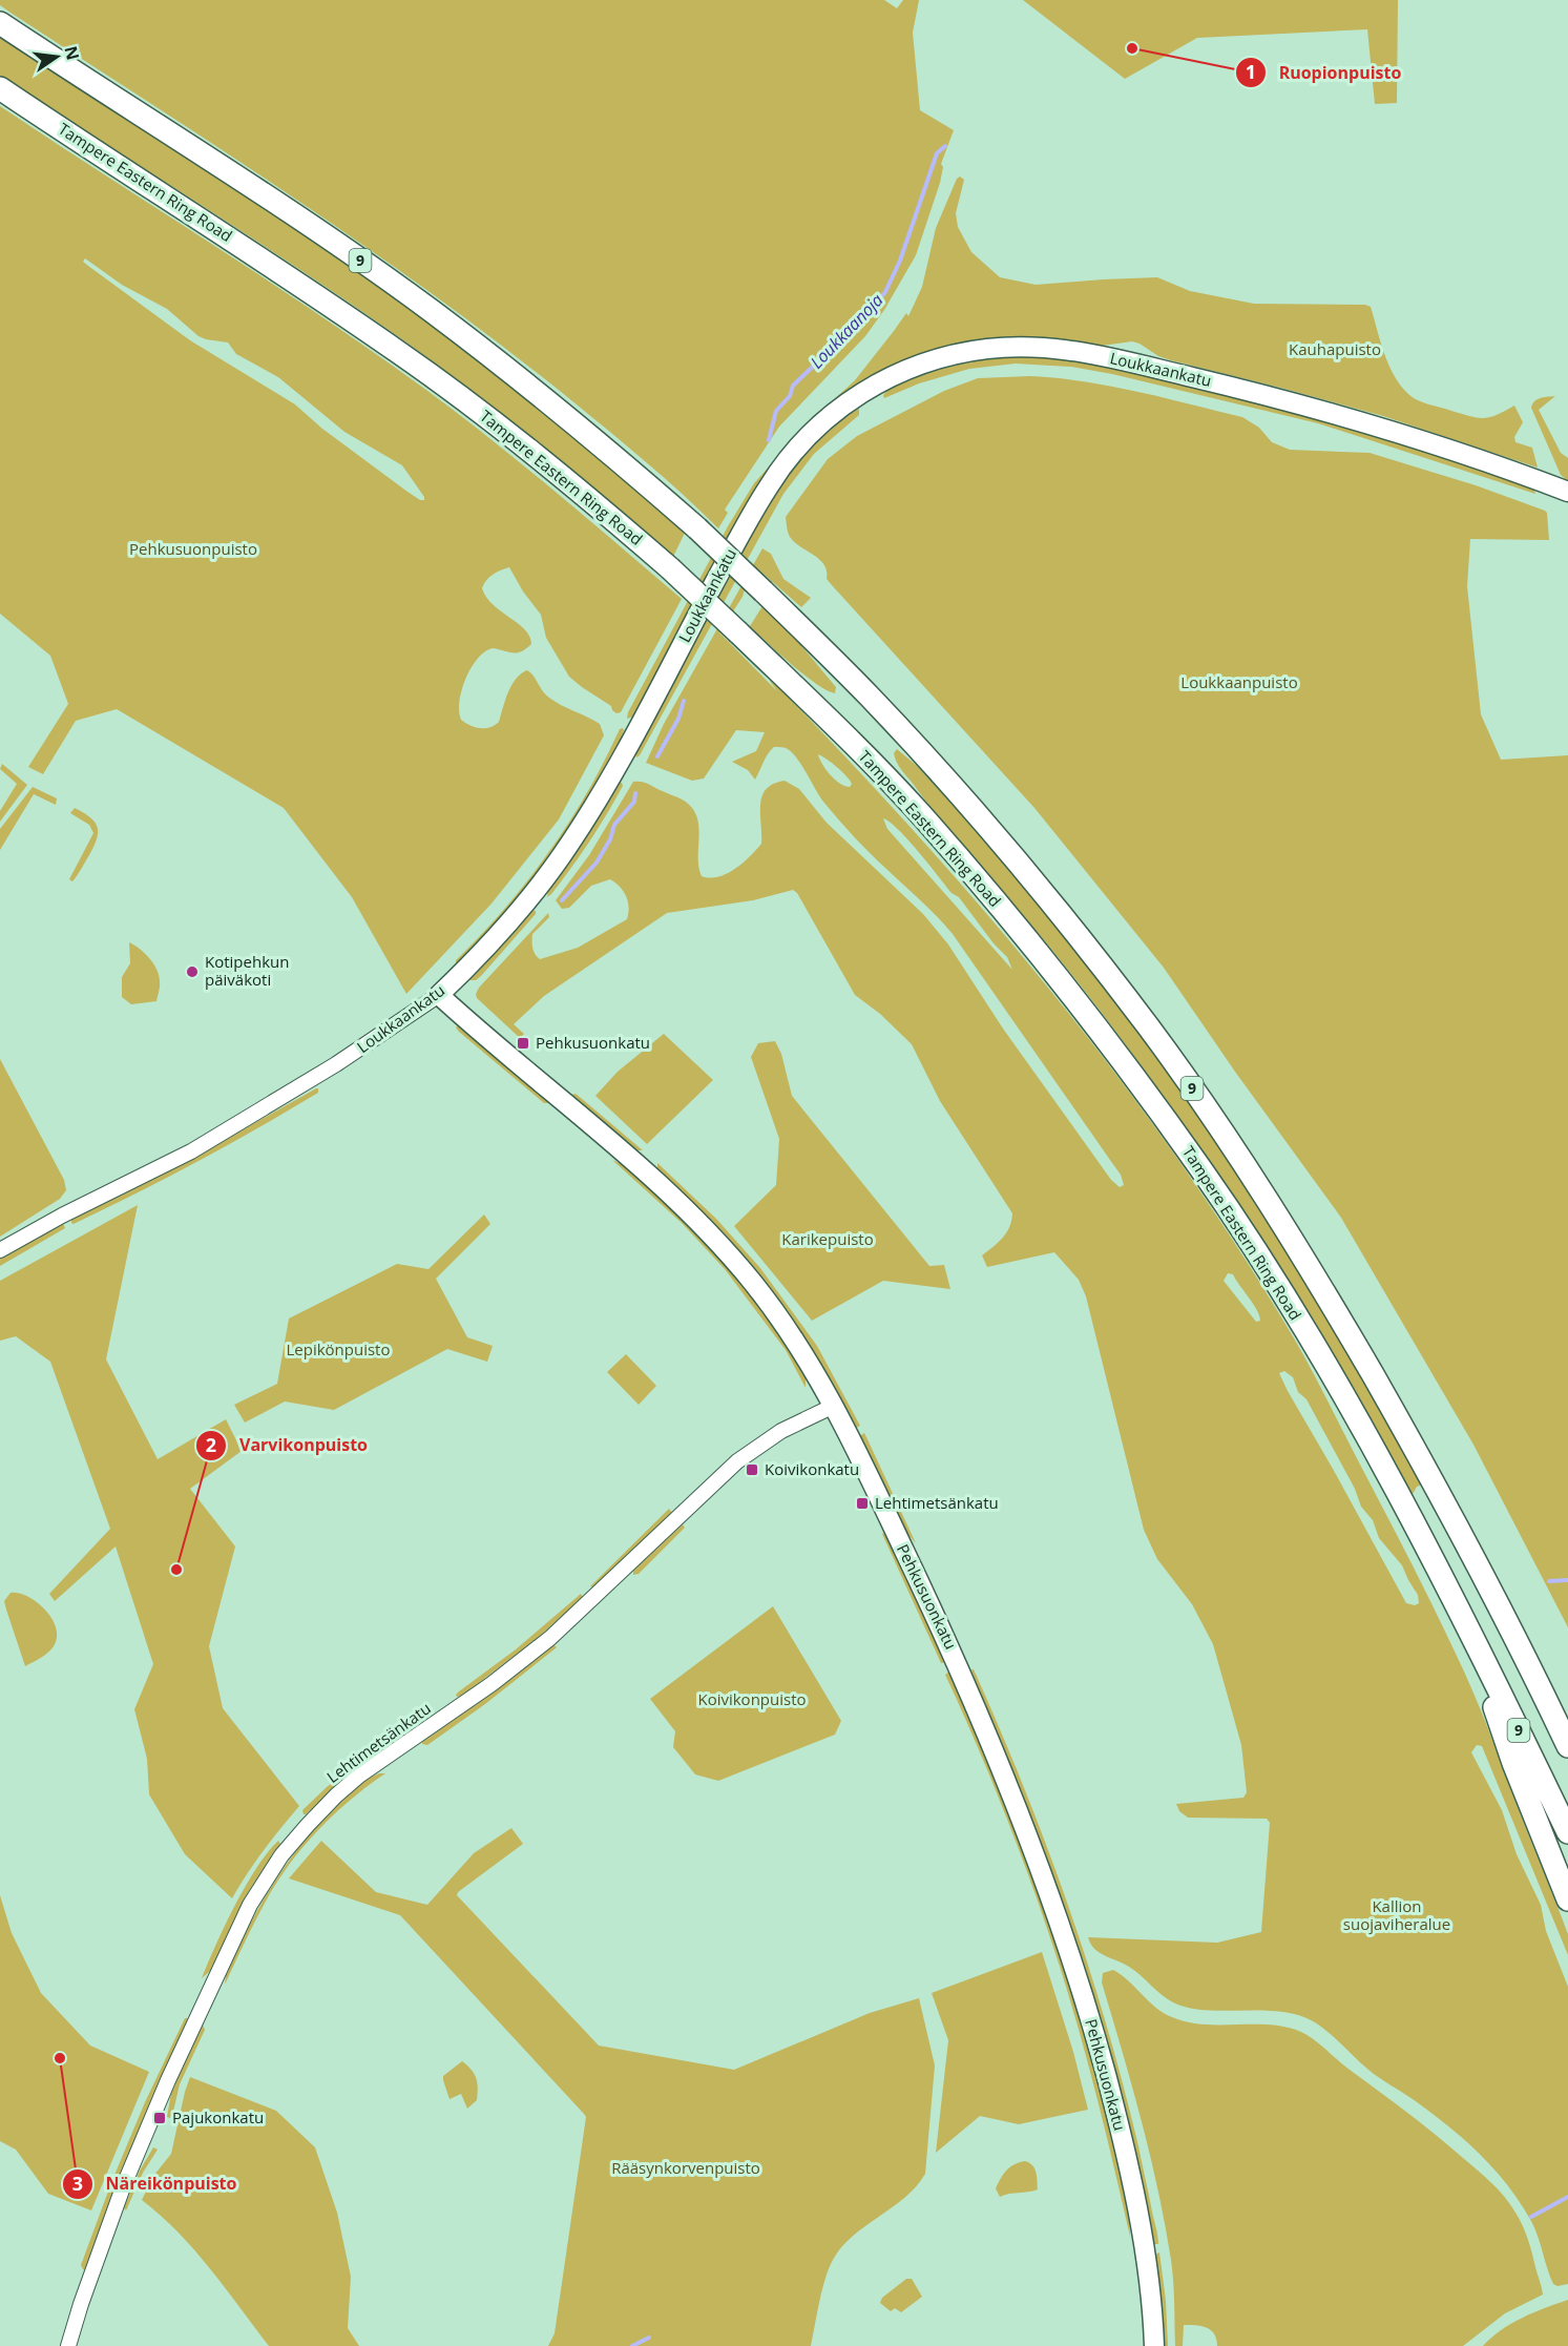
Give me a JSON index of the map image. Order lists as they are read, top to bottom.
{
  "streets": {
    "highway": ["Tampere Eastern Ring Road", "9"],
    "main road": ["Loukkaankatu", "Pehkusuonkatu"],
    "street": ["Lehtimetsänkatu"]
  },
  "crossings": [
    ["Loukkaankatu", "Pehkusuonkatu"],
    ["Pehkusuonkatu", "Lehtimetsänkatu"]
  ],
  "water": ["Loukkaanoja"],
  "parks": [
    "Kauhapuisto",
    "Pehkusuonpuisto",
    "Loukkaanpuisto",
    "Karikepuisto",
    "Lepikönpuisto",
    "Koivikonpuisto",
    "Kallion suojaviheralue",
    "Rääsynkorvenpuisto"
  ],
  "places": {
    "other": [
      "Ruopionpuisto",
      "Kotipehkun päiväkoti",
      "Varvikonpuisto",
      "Näreikönpuisto"
    ],
    "transit": [
      "Pehkusuonkatu",
      "Koivikonkatu",
      "Lehtimetsänkatu",
      "Pajukonkatu"
    ]
  },
  "north": "right"
}
